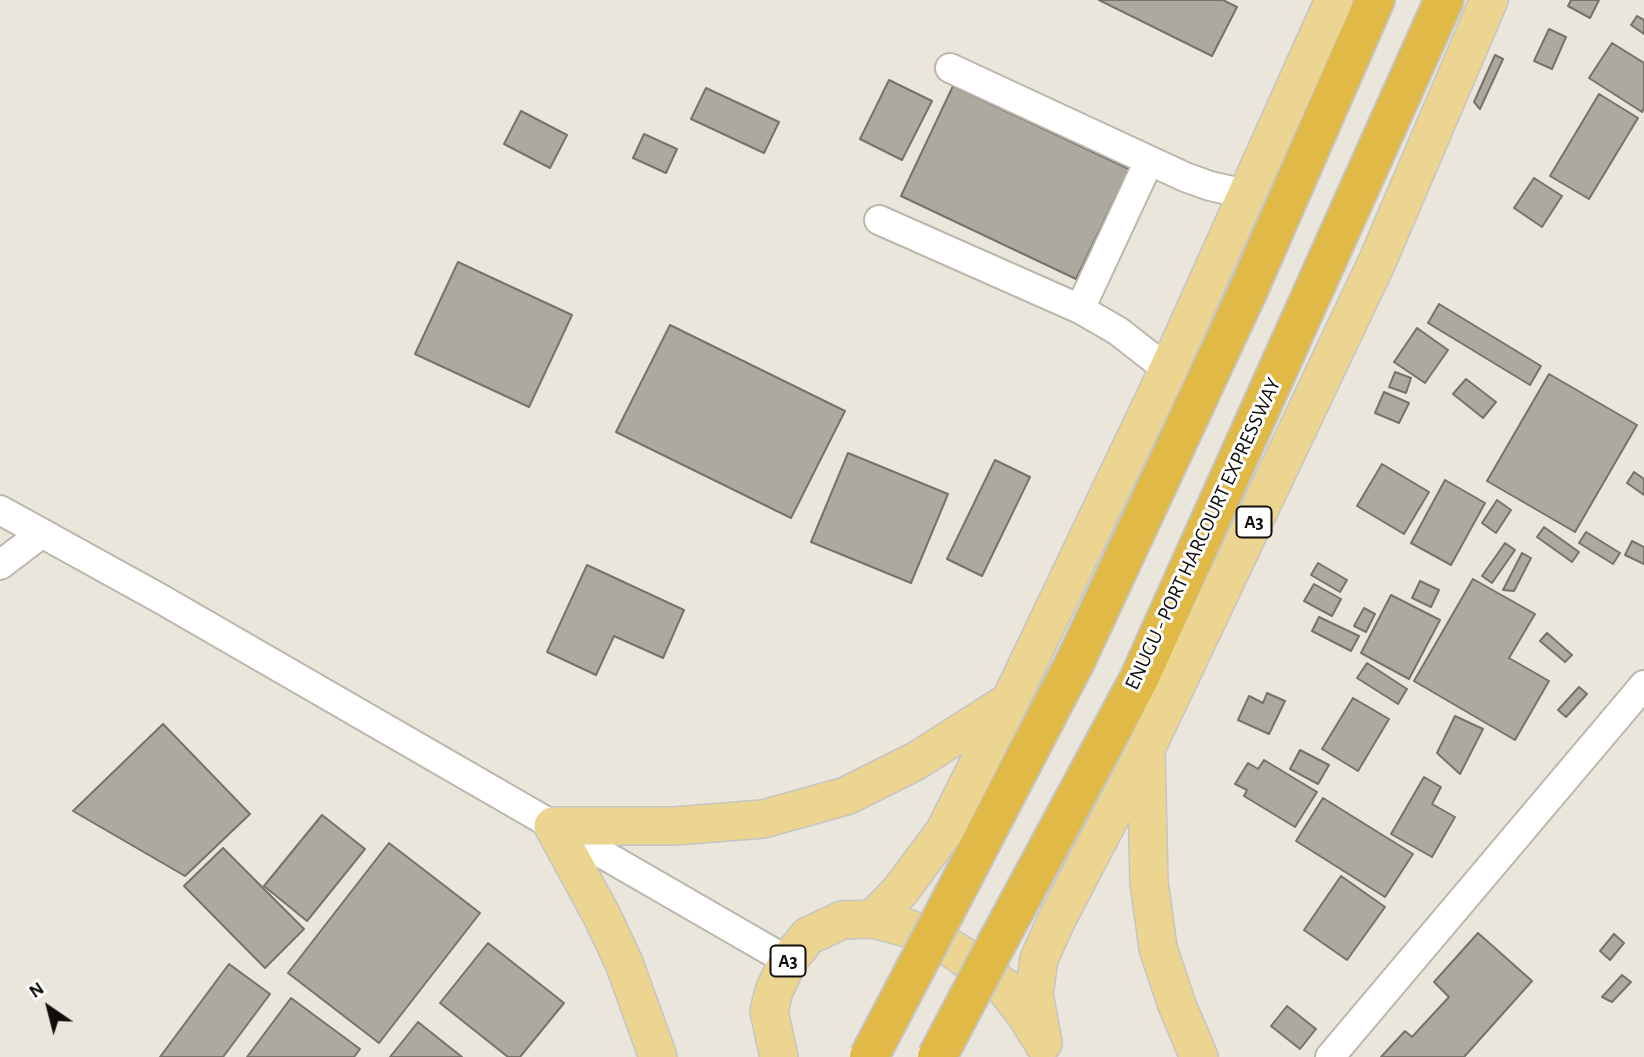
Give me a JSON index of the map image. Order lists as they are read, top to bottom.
{
  "streets": {
    "highway": ["A3", "ENUGU - PORT HARCOURT EXPRESSWAY"]
  },
  "crossings": [
    ["A3", "ENUGU - PORT HARCOURT EXPRESSWAY"]
  ],
  "north": "top left"
}
